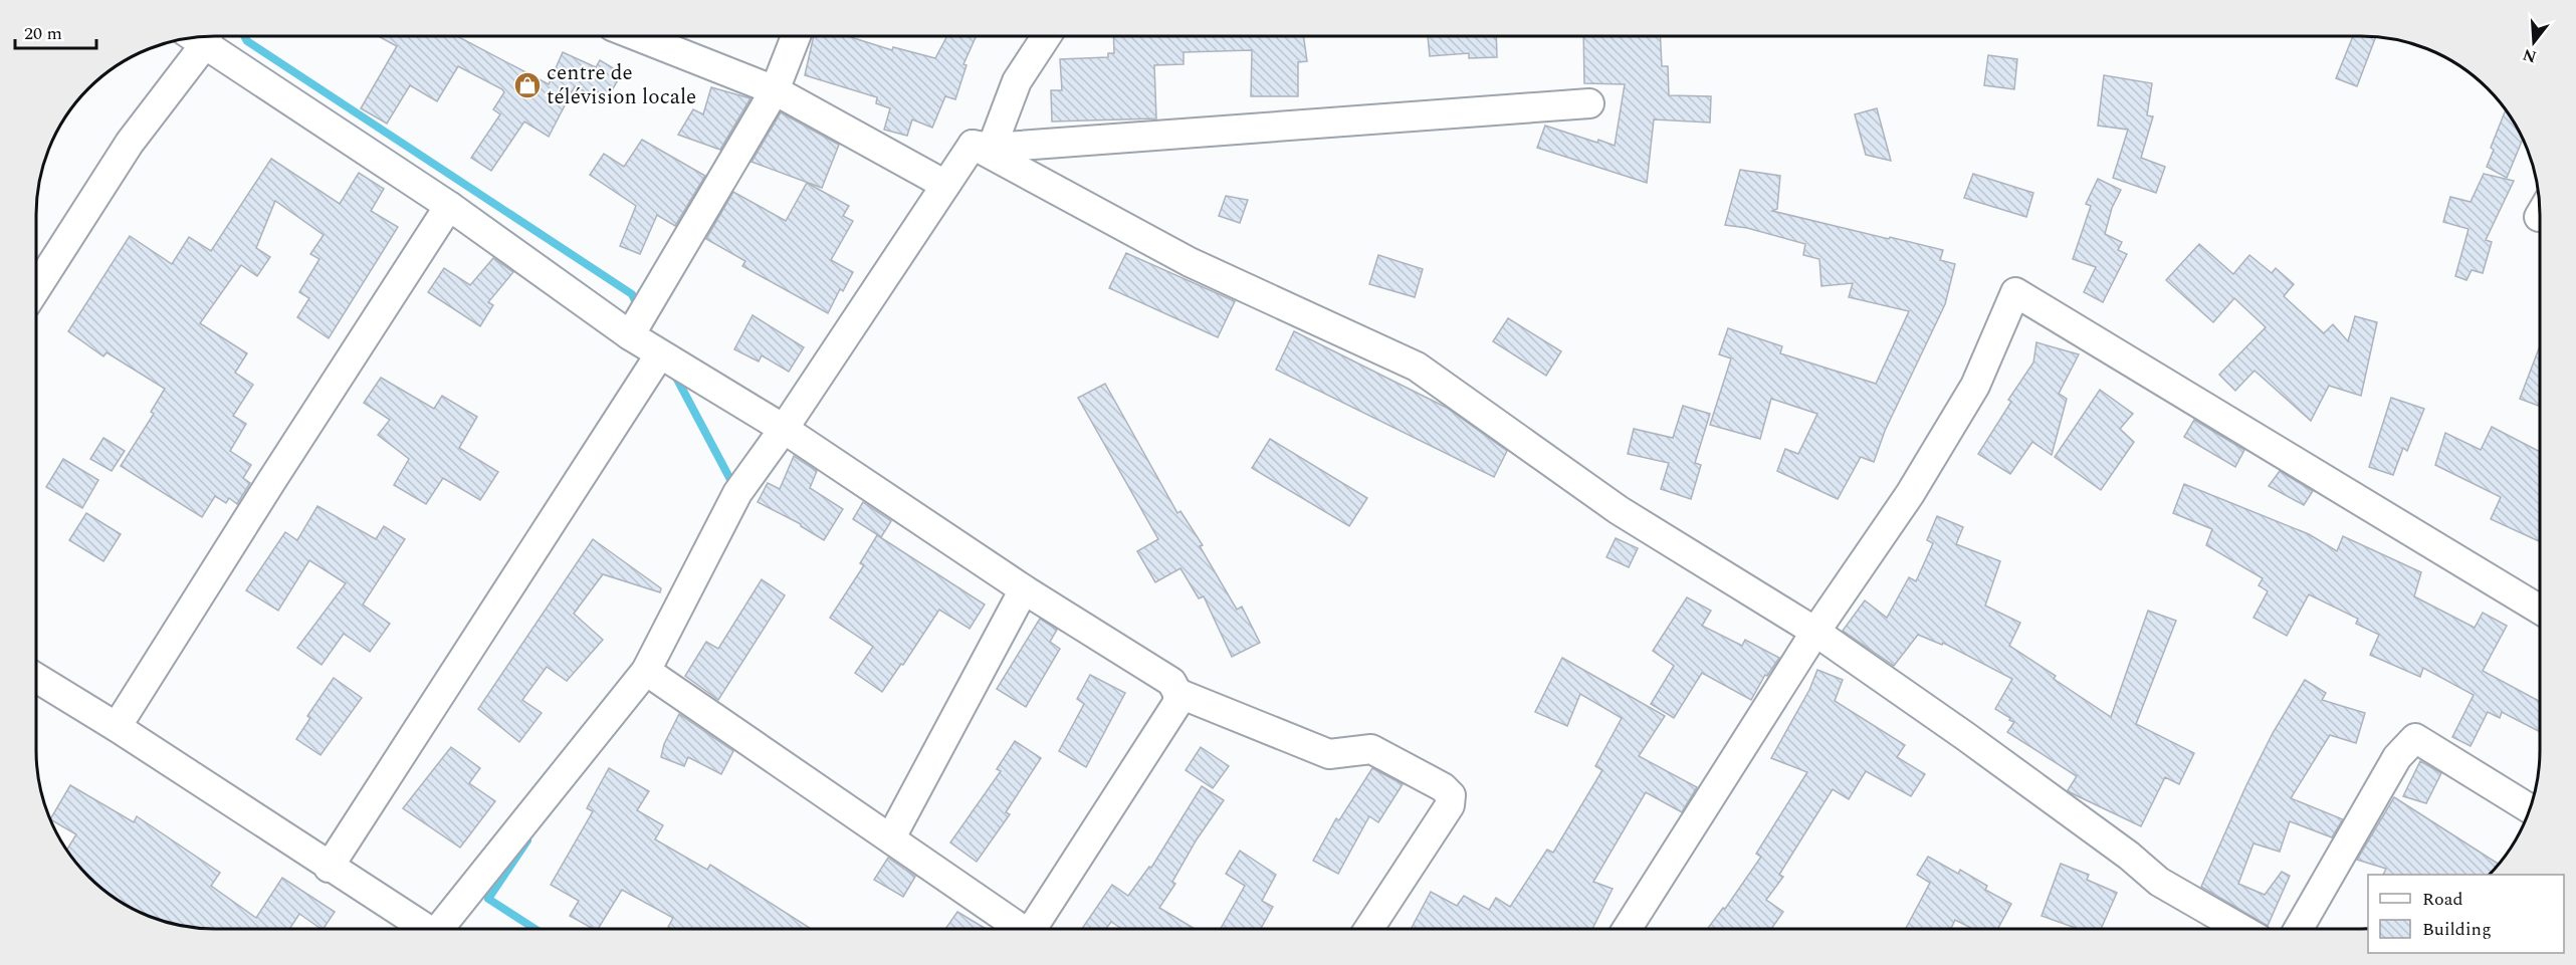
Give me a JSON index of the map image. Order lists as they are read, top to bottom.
{
  "places": {
    "shop": ["centre de télévision locale"]
  },
  "legend": ["Road", "Building"],
  "scale_bar": "20 m",
  "north": "bottom"
}
